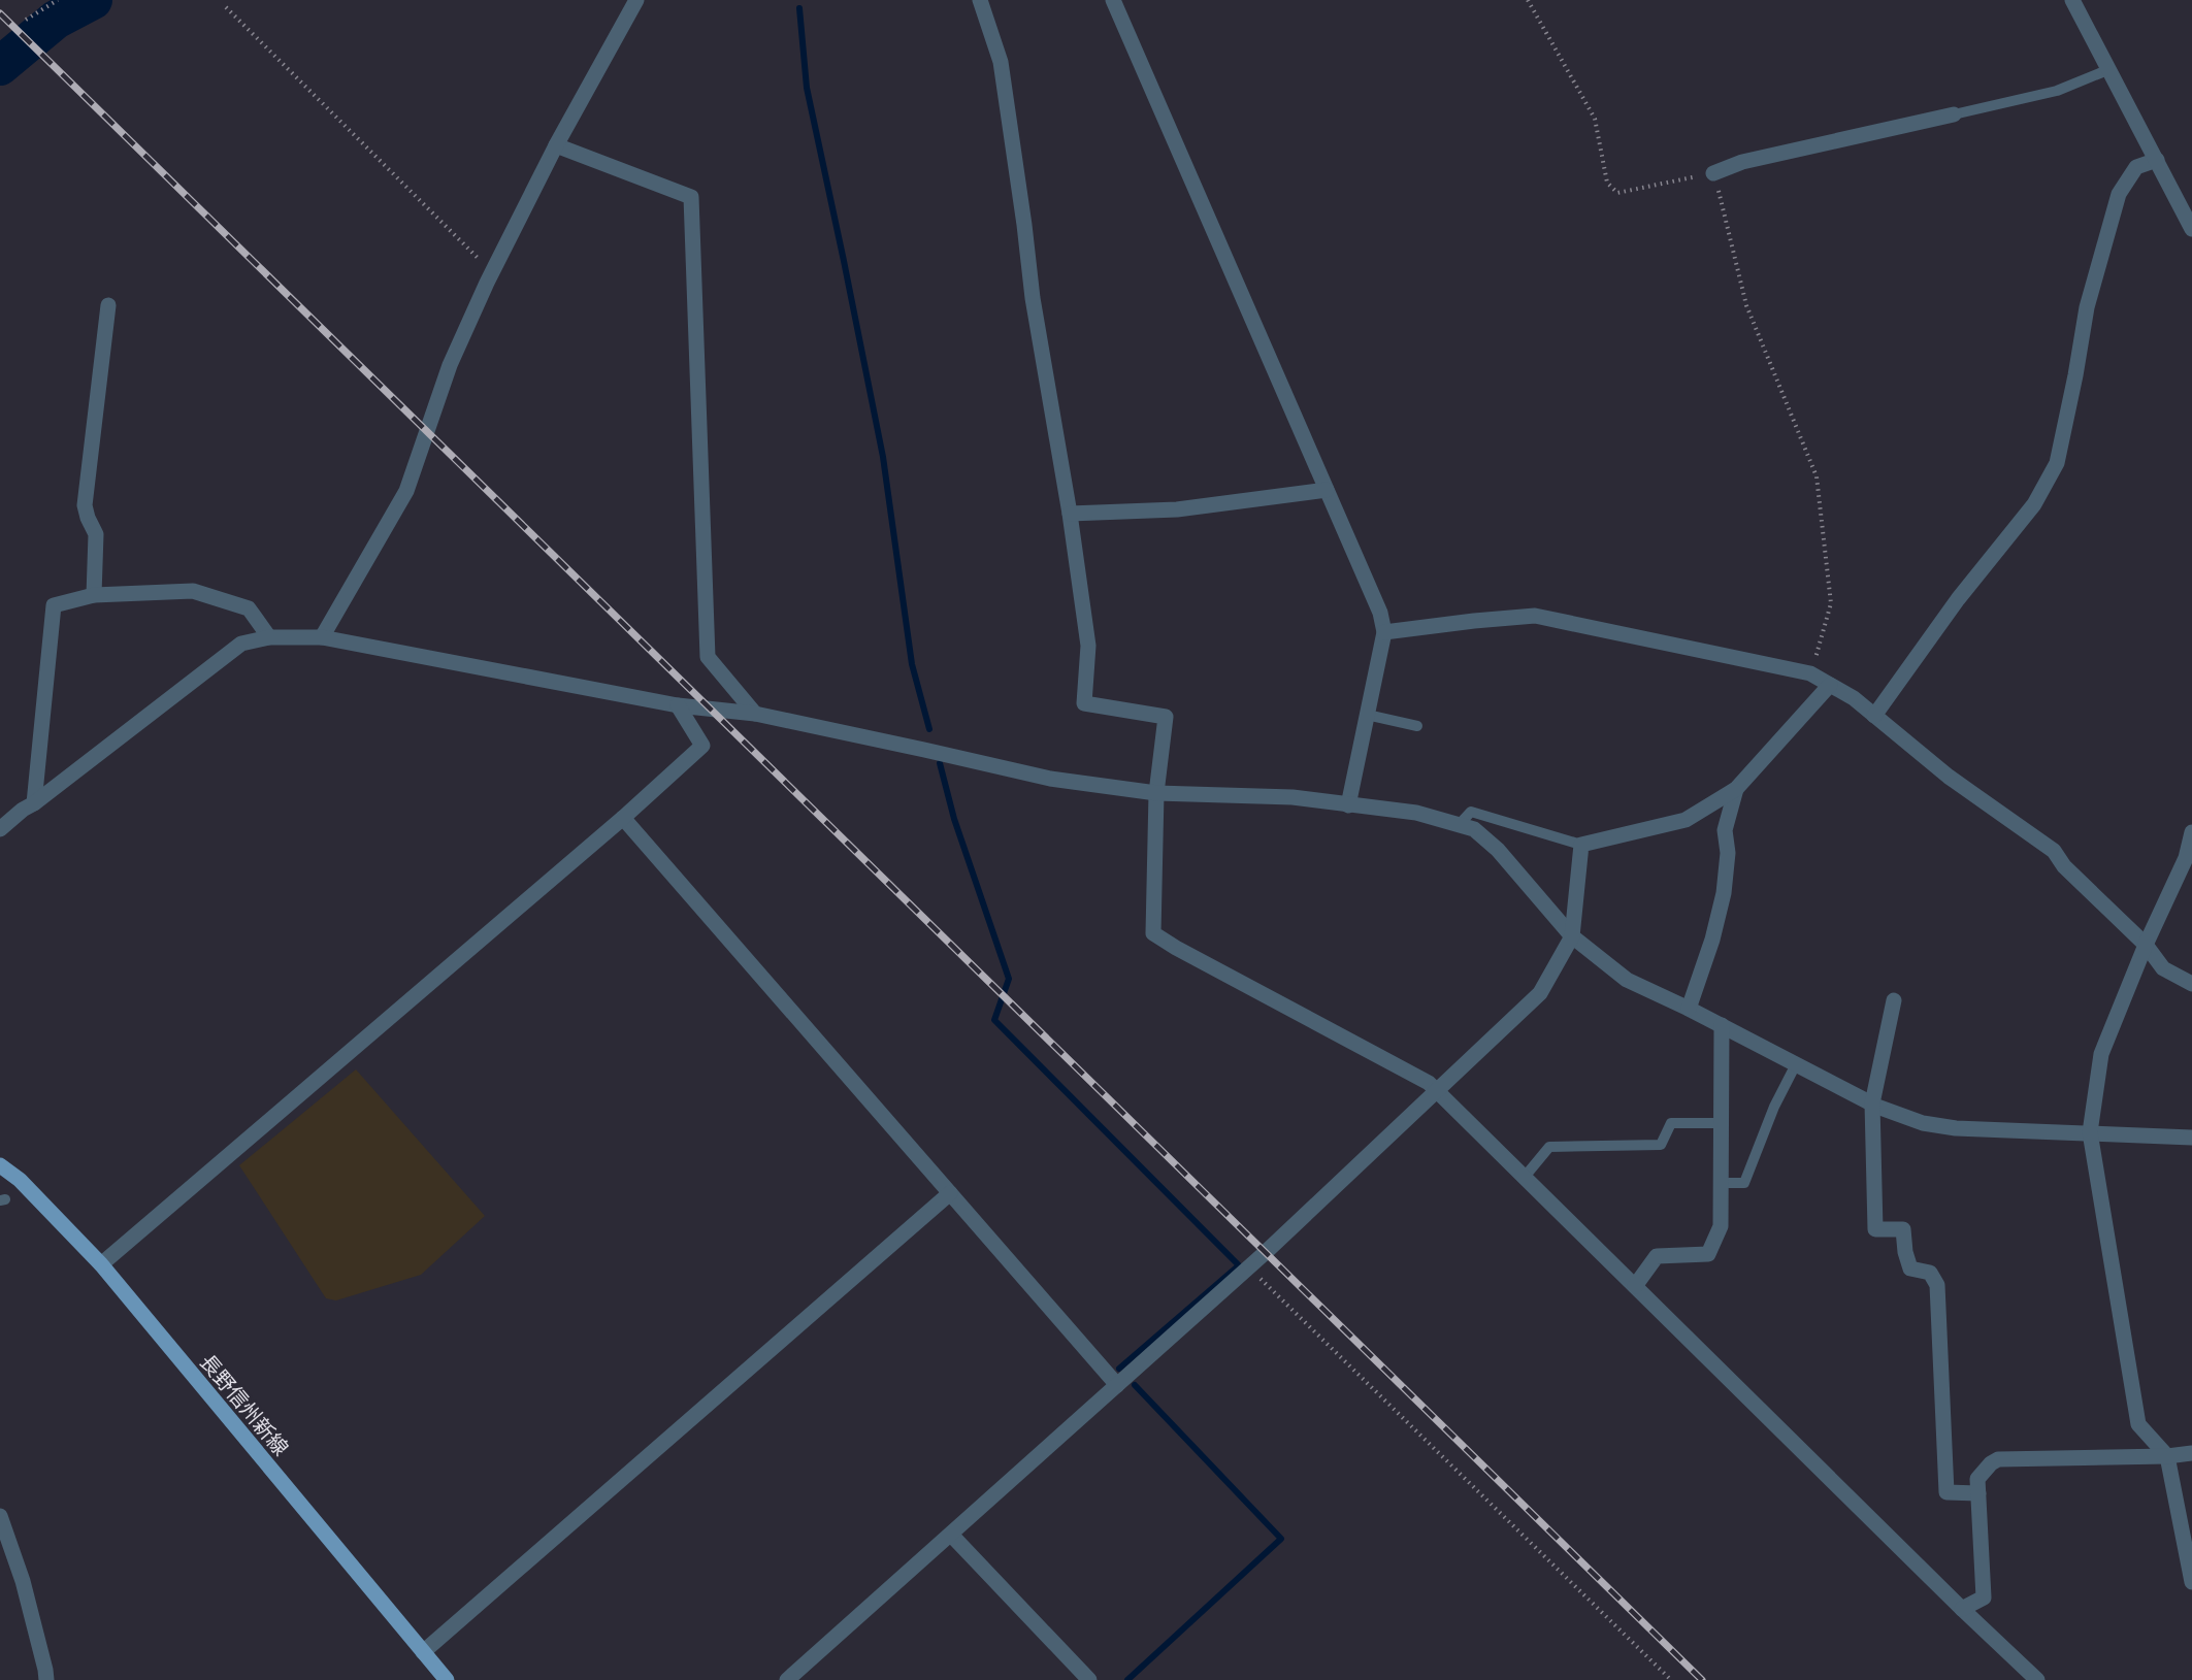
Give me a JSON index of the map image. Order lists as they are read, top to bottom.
{
  "streets": {
    "main road": ["長野信州新線"]
  }
}
